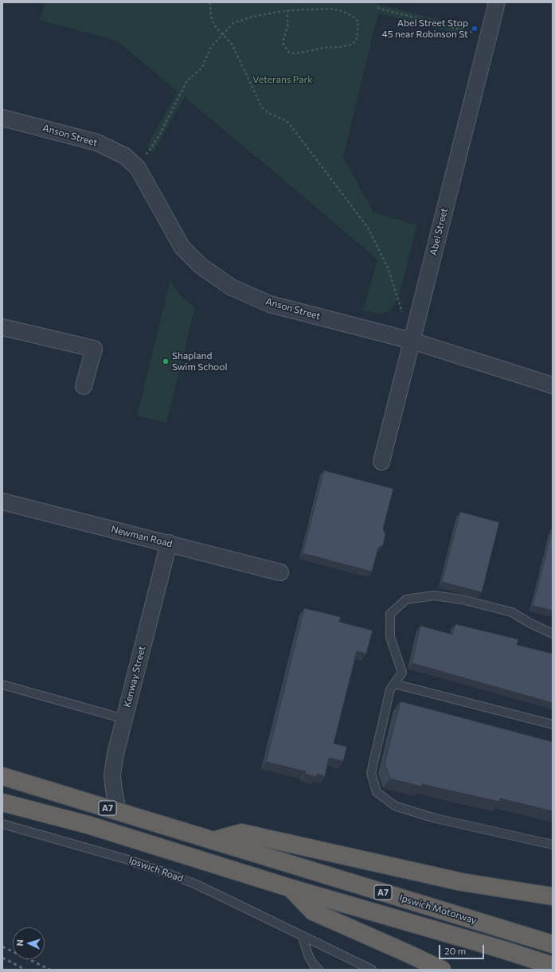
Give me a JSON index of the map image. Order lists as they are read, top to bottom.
{
  "streets": {
    "highway": ["A7", "Ipswich Motorway"],
    "street": [
      "Anson Street",
      "Abel Street",
      "Newman Road",
      "Kenway Street"
    ],
    "lane": ["Ipswich Road"]
  },
  "crossings": [
    ["Anson Street", "Abel Street"],
    ["Newman Road", "Kenway Street"],
    ["Kenway Street", "A7"],
    ["A7", "Ipswich Motorway"]
  ],
  "parks": ["Veterans Park"],
  "places": ["Abel Street Stop 45 near Robinson St", "Shapland Swim School"],
  "scale_bar": "20 m",
  "north": "left"
}
